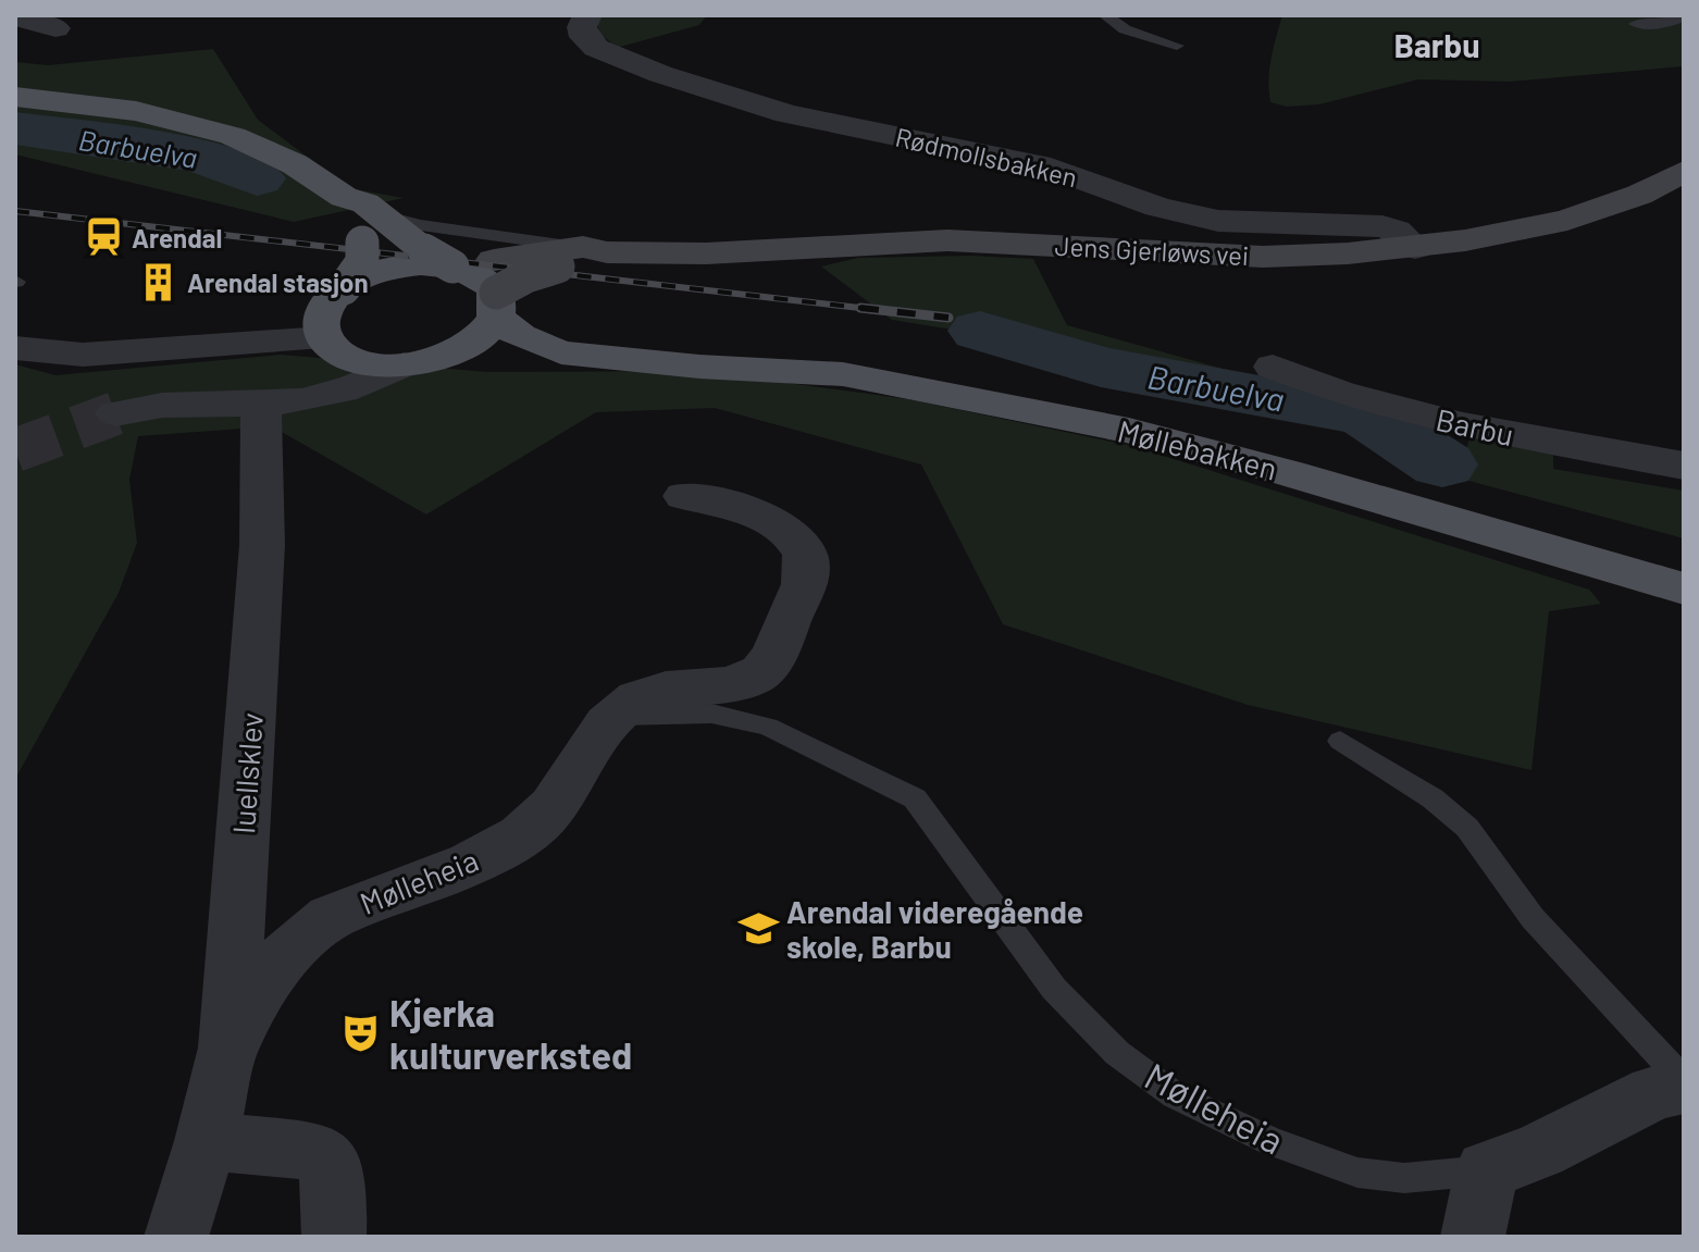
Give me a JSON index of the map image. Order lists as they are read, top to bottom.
{
  "streets": {
    "main road": ["Jens Gjerløws vei", "Møllebakken"],
    "street": [
      "Rødmollsbakken",
      "Barbu",
      "Iuellsklev",
      "Mølleheia"
    ]
  },
  "crossings": [
    ["Rødmollsbakken", "Jens Gjerløws vei"],
    ["Jens Gjerløws vei", "Møllebakken"],
    ["Iuellsklev", "Mølleheia"]
  ],
  "districts": ["Barbu"],
  "water": ["Barbuelva"],
  "places": {
    "station": ["Arendal"],
    "building": ["Arendal stasjon"],
    "school or university": ["Arendal videregående skole, Barbu"],
    "theatre": ["Kjerka kulturverksted"]
  }
}
